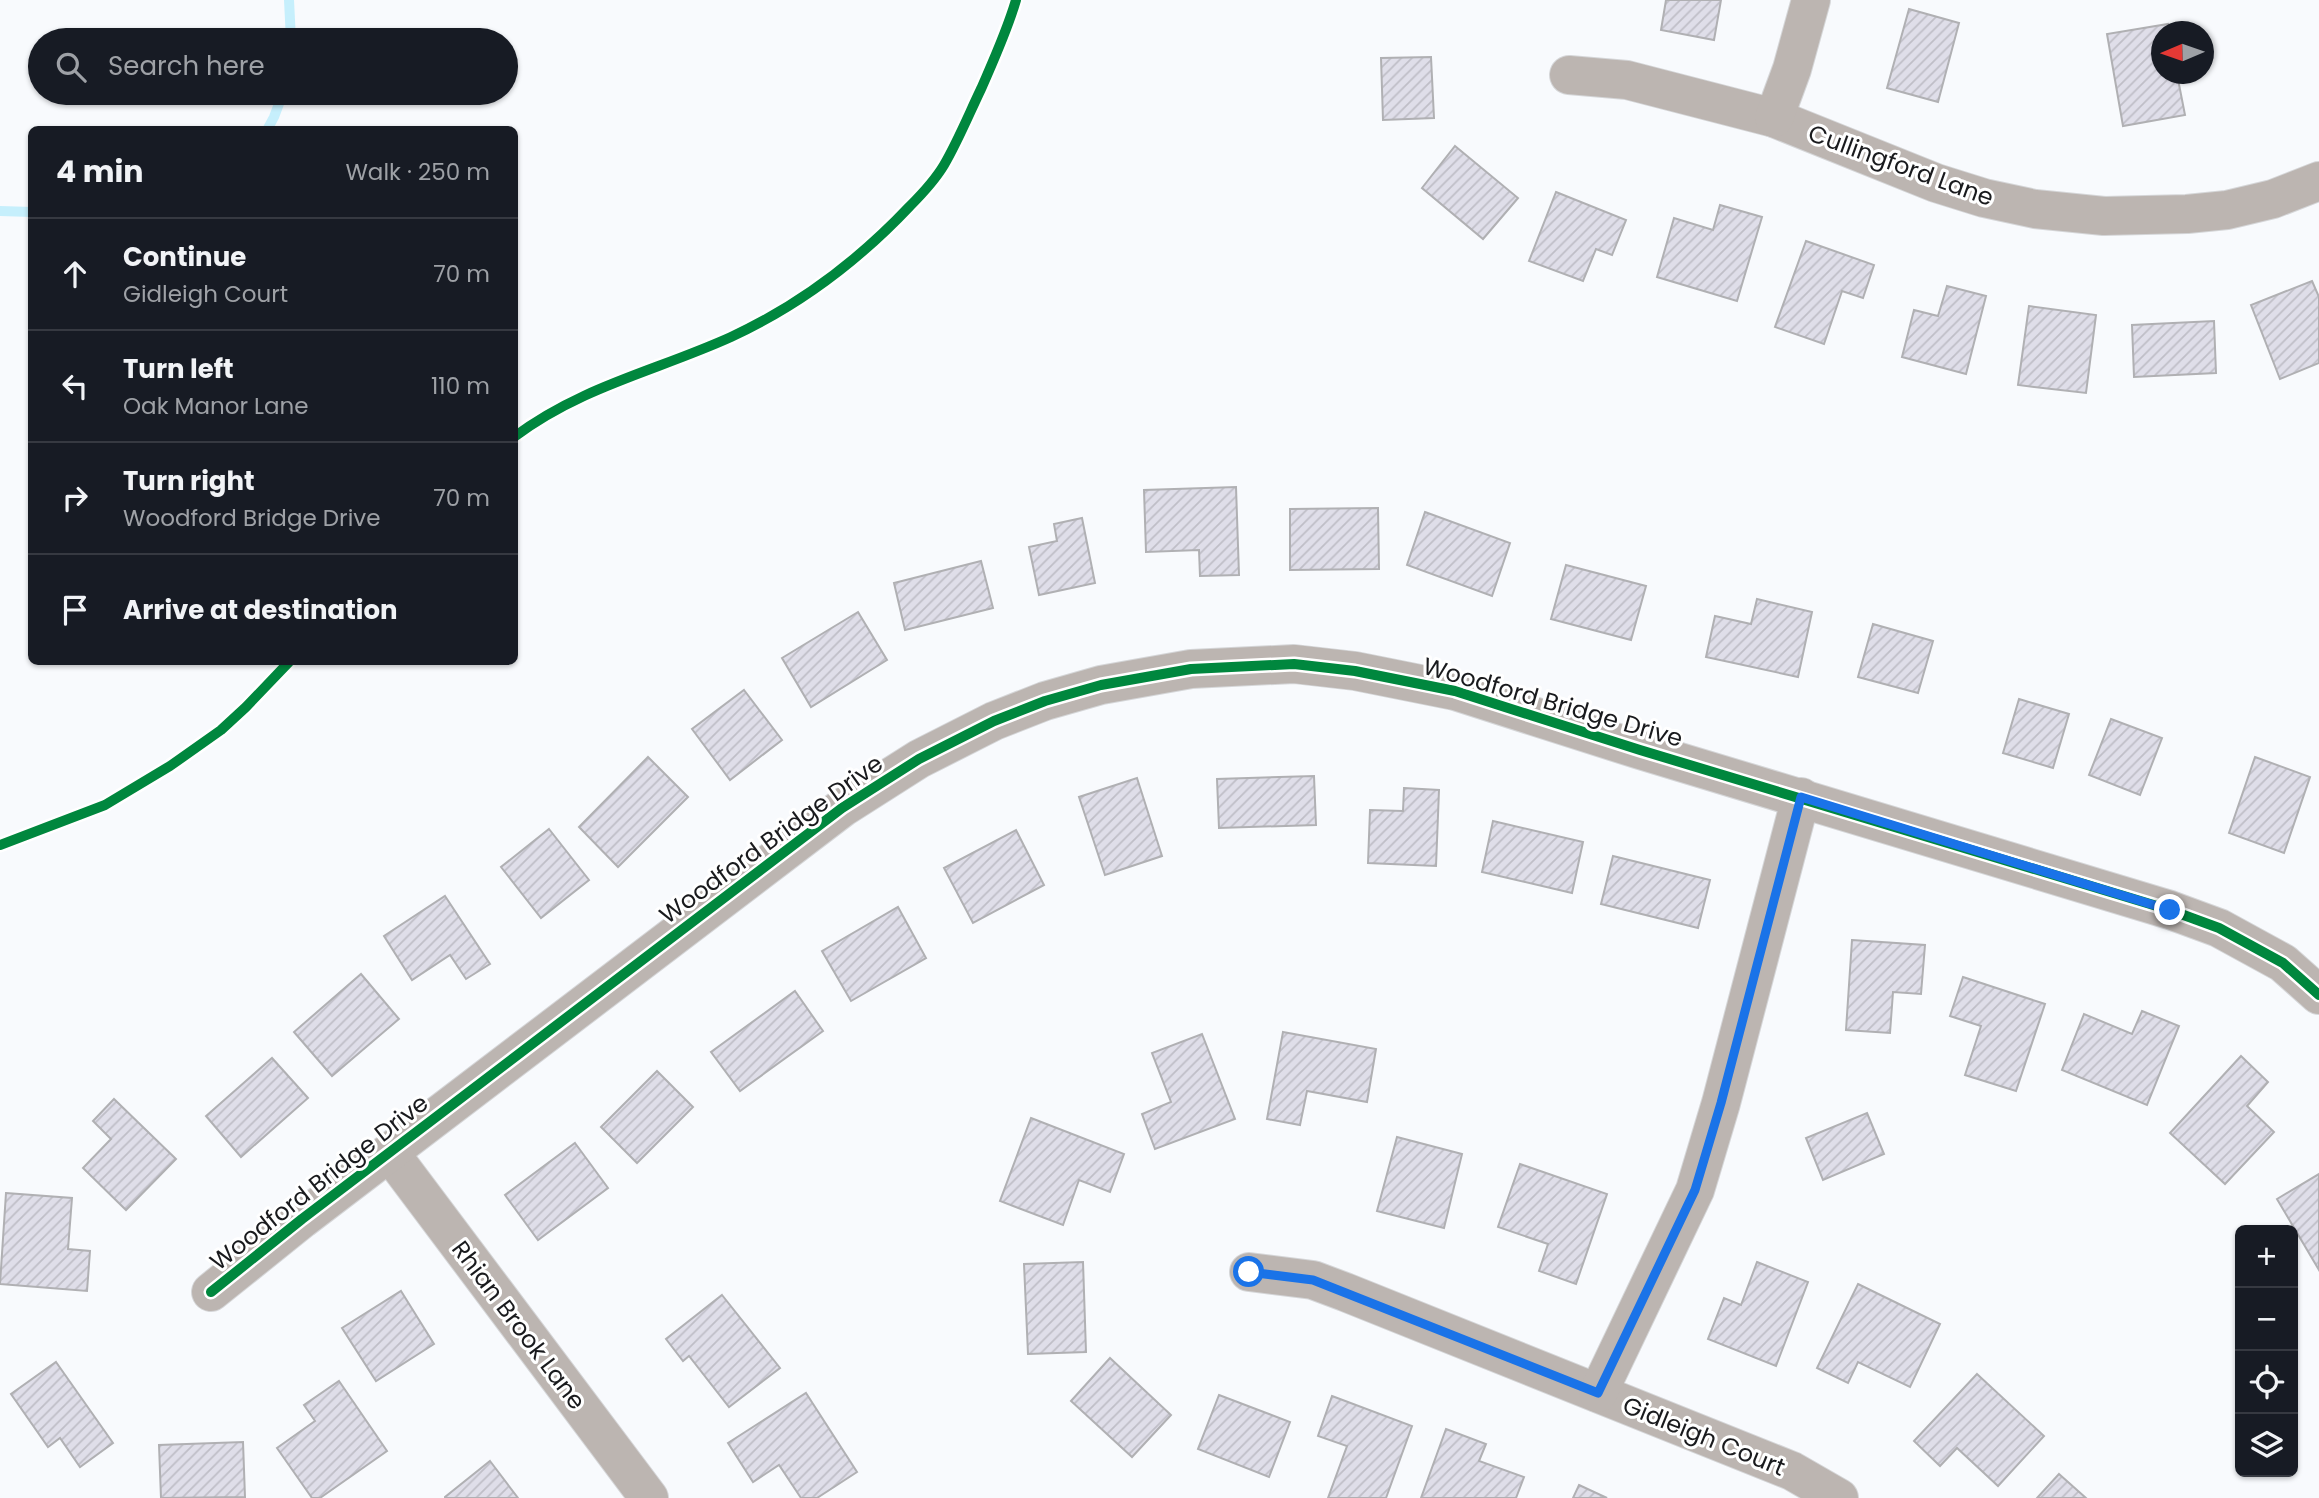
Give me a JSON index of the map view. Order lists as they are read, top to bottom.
{
  "streets": {
    "street": [
      "Cullingford Lane",
      "Woodford Bridge Drive",
      "Rhian Brook Lane",
      "Gidleigh Court"
    ]
  },
  "crossings": [
    ["Woodford Bridge Drive", "Rhian Brook Lane"]
  ],
  "north": "left",
  "page": {
    "search": "Search here",
    "heading": ["4 min", "Walk · 250 m"],
    "list": [
      ["Continue", "Gidleigh Court", "70 m"],
      ["Turn left", "Oak Manor Lane", "110 m"],
      ["Turn right", "Woodford Bridge Drive", "70 m"],
      "Arrive at destination"
    ],
    "map_buttons": ["+", "−"]
  }
}
